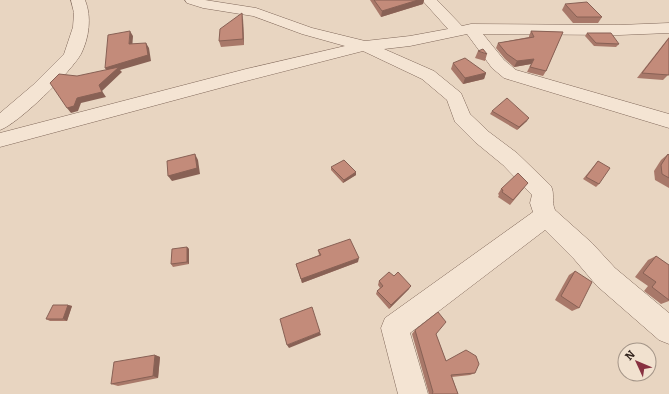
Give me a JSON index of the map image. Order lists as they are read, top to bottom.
{
  "north": "top left"
}
